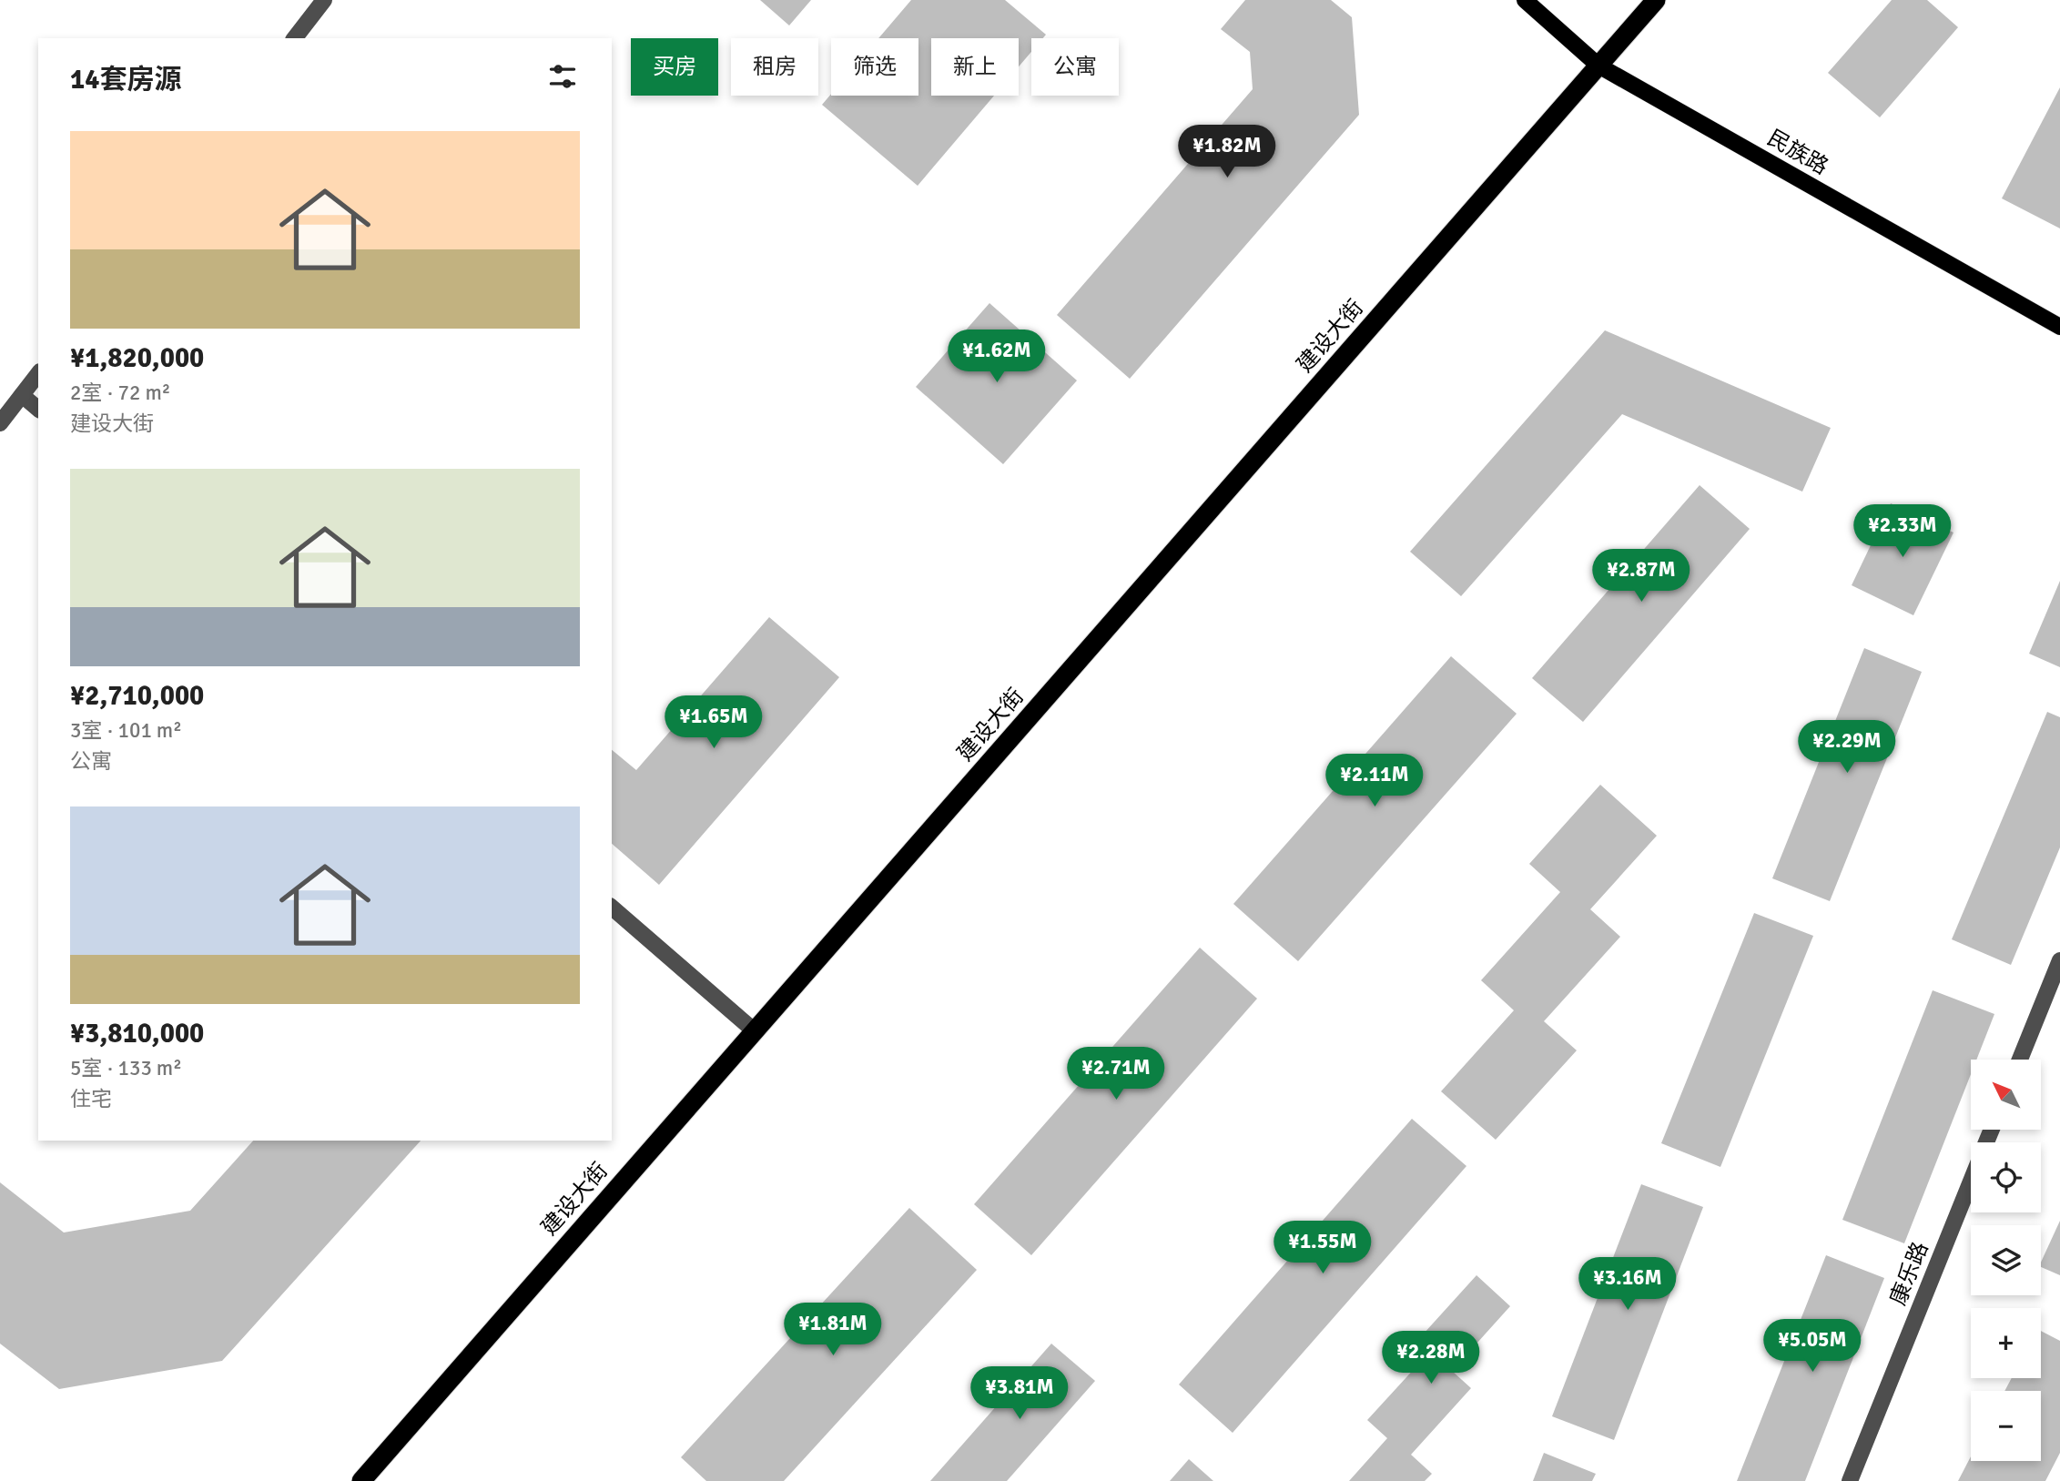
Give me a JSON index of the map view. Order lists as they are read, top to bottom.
{
  "streets": {
    "highway": ["建设大街"],
    "main road": ["民族路"],
    "street": ["康乐路"]
  },
  "crossings": [
    ["民族路", "建设大街"]
  ],
  "north": "top left",
  "page": {
    "chip": [
      "买房",
      "租房",
      "筛选",
      "新上",
      "公寓"
    ],
    "heading": "14套房源",
    "list": [
      {
        "name": "¥1,820,000",
        "note": "2室 · 72 m² · 建设大街"
      },
      {
        "name": "¥2,710,000",
        "note": "3室 · 101 m² · 公寓"
      },
      {
        "name": "¥3,810,000",
        "note": "5室 · 133 m² · 住宅"
      }
    ],
    "price": [
      "¥1.82M",
      "¥1.62M",
      "¥2.33M",
      "¥2.87M",
      "¥1.65M",
      "¥2.29M",
      "¥2.11M",
      "¥2.71M",
      "¥1.55M",
      "¥3.16M",
      "¥1.81M",
      "¥5.05M",
      "¥2.28M",
      "¥3.81M"
    ],
    "map_buttons": ["+", "−"]
  }
}
